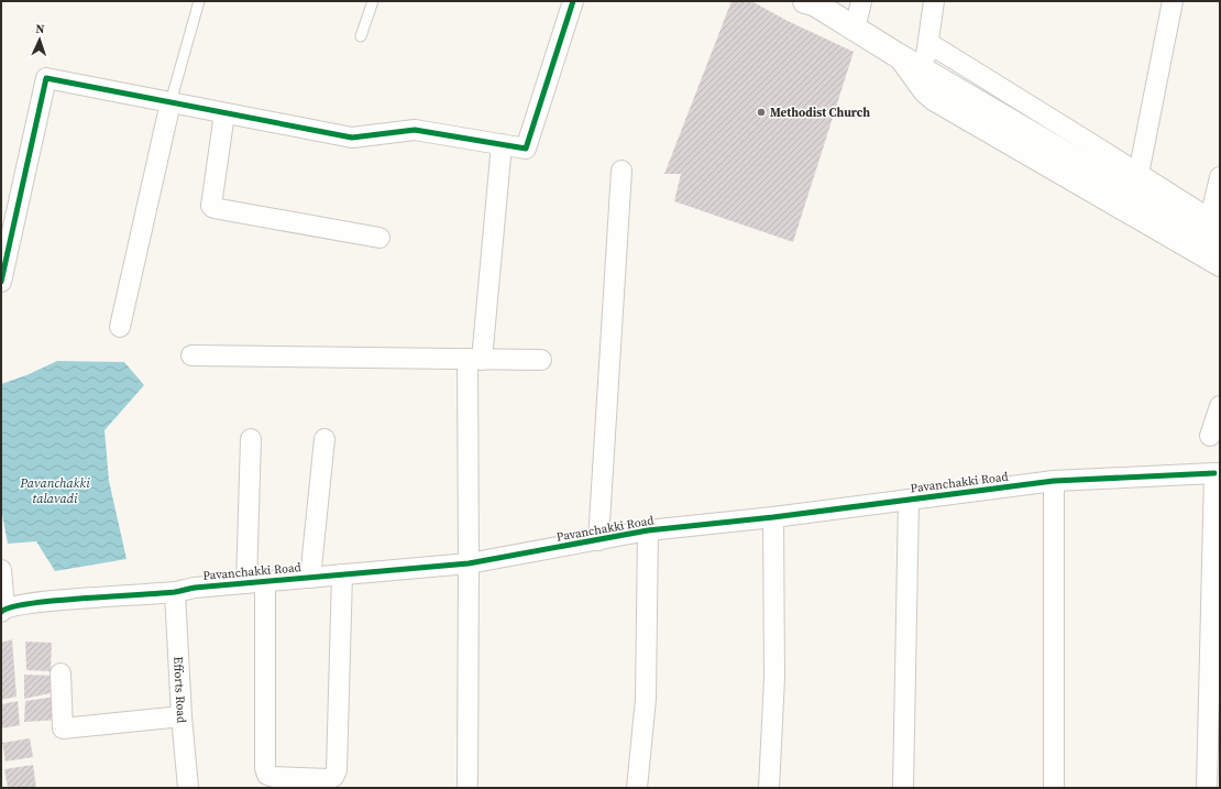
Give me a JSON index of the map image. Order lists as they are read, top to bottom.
{
  "streets": {
    "street": ["Pavanchakki Road", "Efforts Road"]
  },
  "crossings": [
    ["Pavanchakki Road", "Efforts Road"]
  ],
  "water": ["Pavanchakki talavadi"],
  "places": ["Methodist Church"],
  "north": "top"
}
